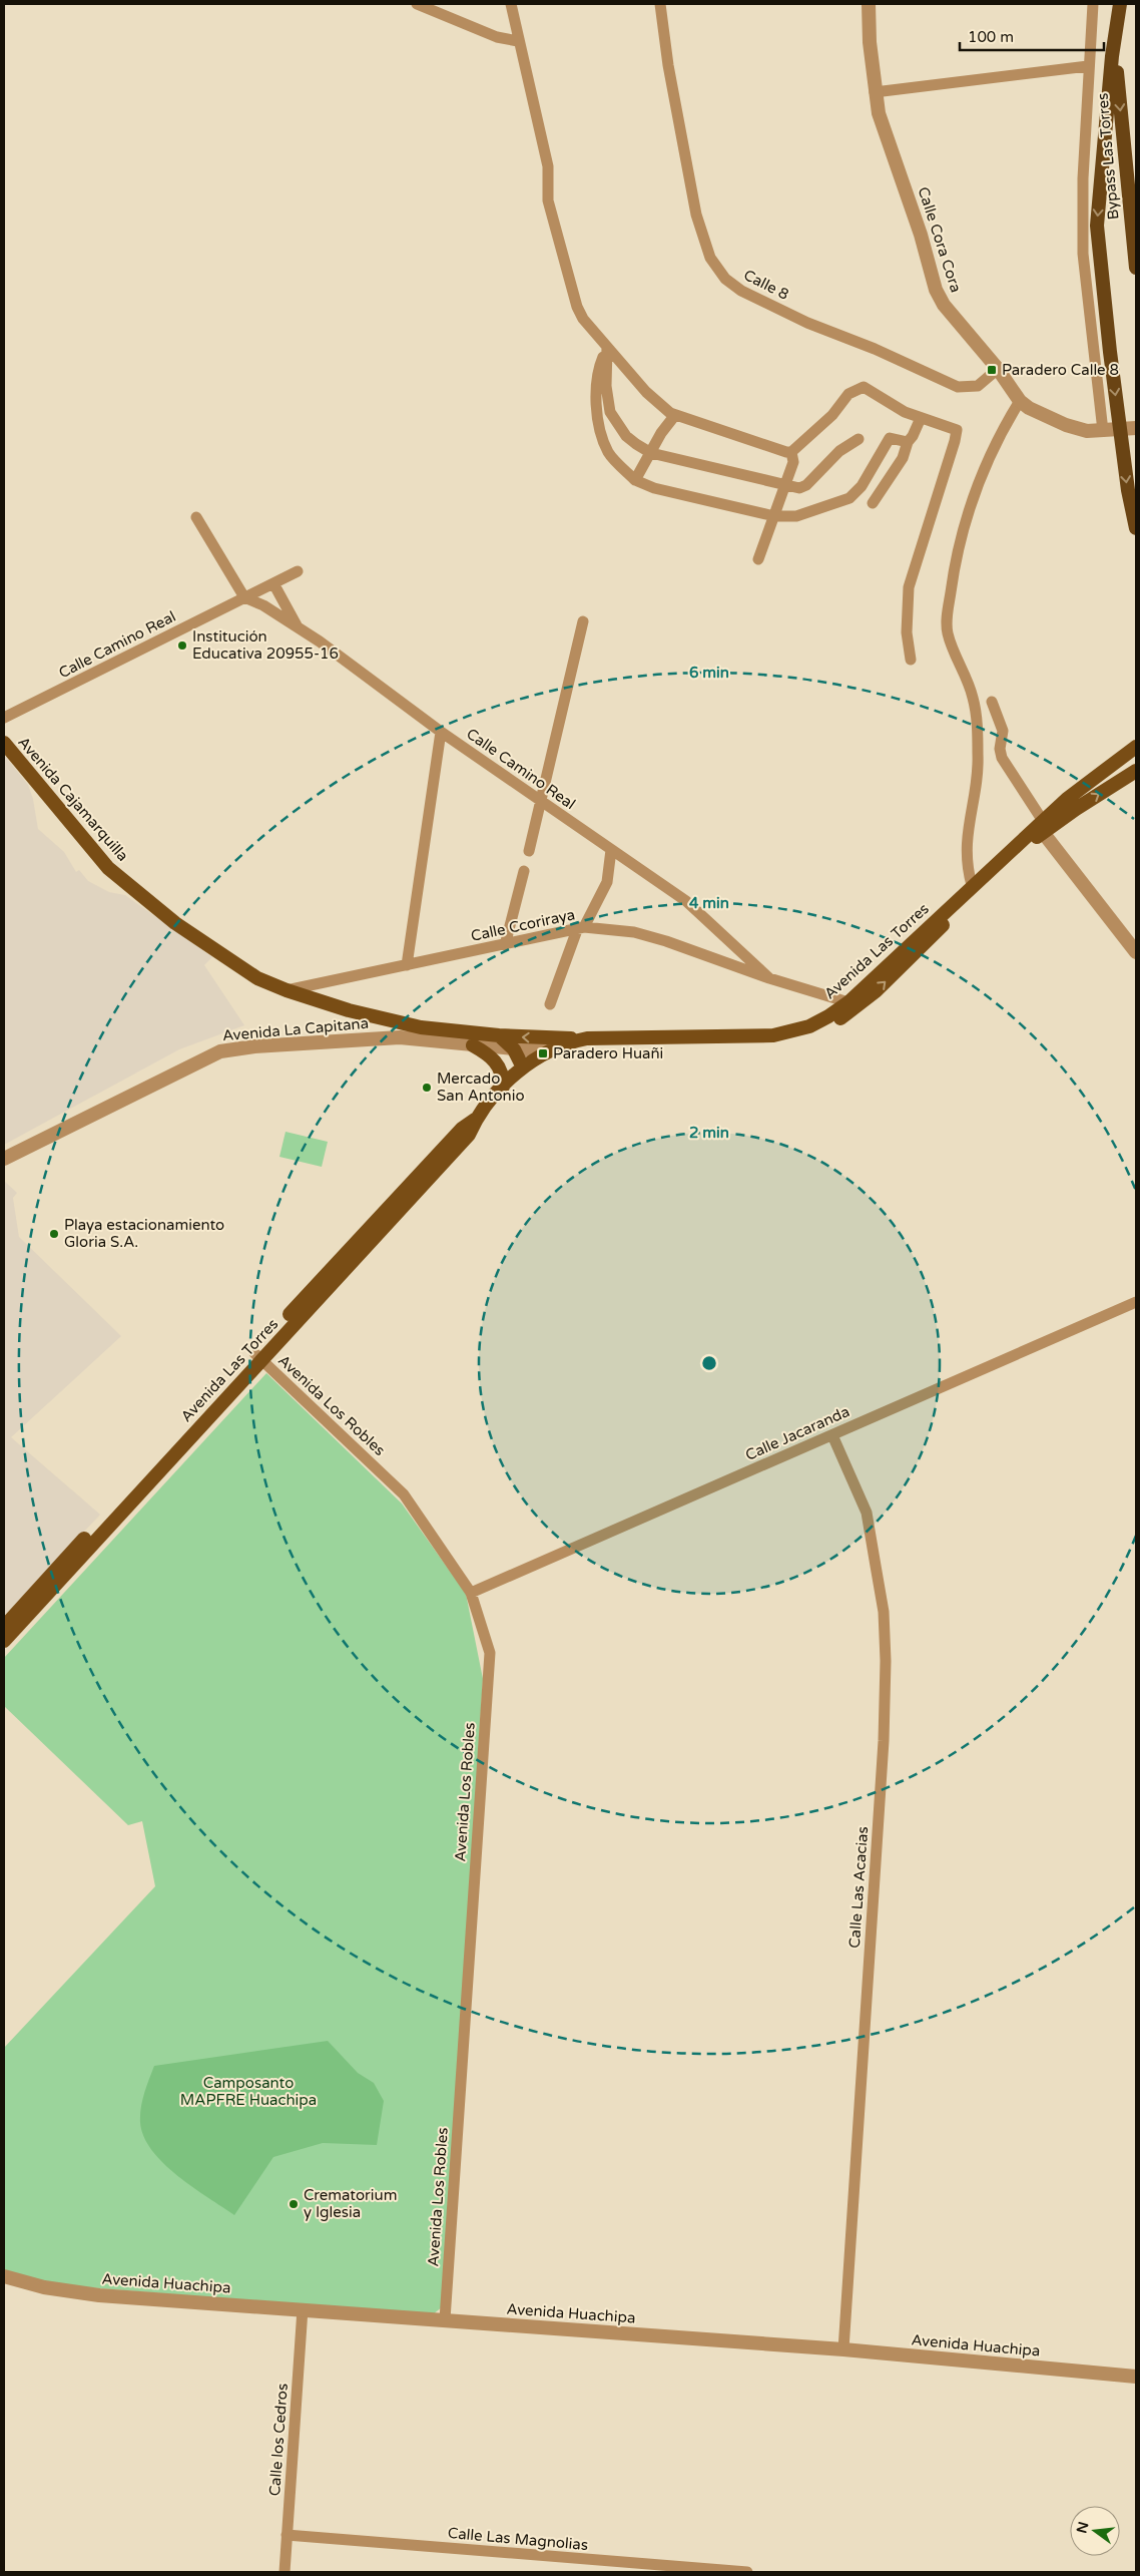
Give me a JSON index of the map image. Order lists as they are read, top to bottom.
{
  "streets": {
    "highway": ["Bypass Las Torres"],
    "main road": ["Avenida Cajamarquilla", "Avenida Las Torres"],
    "street": [
      "Calle Cora Cora",
      "Calle 8",
      "Calle Camino Real",
      "Calle Ccoriraya",
      "Avenida La Capitana",
      "Avenida Los Robles",
      "Calle Jacaranda",
      "Calle Las Acacias",
      "Avenida Huachipa",
      "Calle los Cedros",
      "Calle Las Magnolias"
    ]
  },
  "crossings": [
    ["Calle Cora Cora", "Calle 8"],
    ["Calle Camino Real", "Calle Ccoriraya"],
    ["Avenida Cajamarquilla", "Calle Ccoriraya"],
    ["Avenida Cajamarquilla", "Avenida Las Torres"],
    ["Calle Ccoriraya", "Avenida Las Torres"],
    ["Avenida Las Torres", "Avenida La Capitana"],
    ["Avenida Las Torres", "Avenida Los Robles"],
    ["Avenida Los Robles", "Calle Jacaranda"],
    ["Avenida Los Robles", "Avenida Huachipa"],
    ["Calle Jacaranda", "Calle Las Acacias"],
    ["Calle Las Acacias", "Avenida Huachipa"],
    ["Avenida Huachipa", "Calle los Cedros"],
    ["Calle los Cedros", "Calle Las Magnolias"]
  ],
  "parks": ["Camposanto MAPFRE Huachipa"],
  "places": {
    "transit": ["Paradero Calle 8", "Paradero Huañi"],
    "other": [
      "Institución Educativa 20955-16",
      "Mercado San Antonio",
      "Playa estacionamiento Gloria S.A.",
      "Crematorium y Iglesia"
    ]
  },
  "scale_bar": "100 m",
  "north": "left",
  "rings": ["6 min", "4 min", "2 min"]
}
